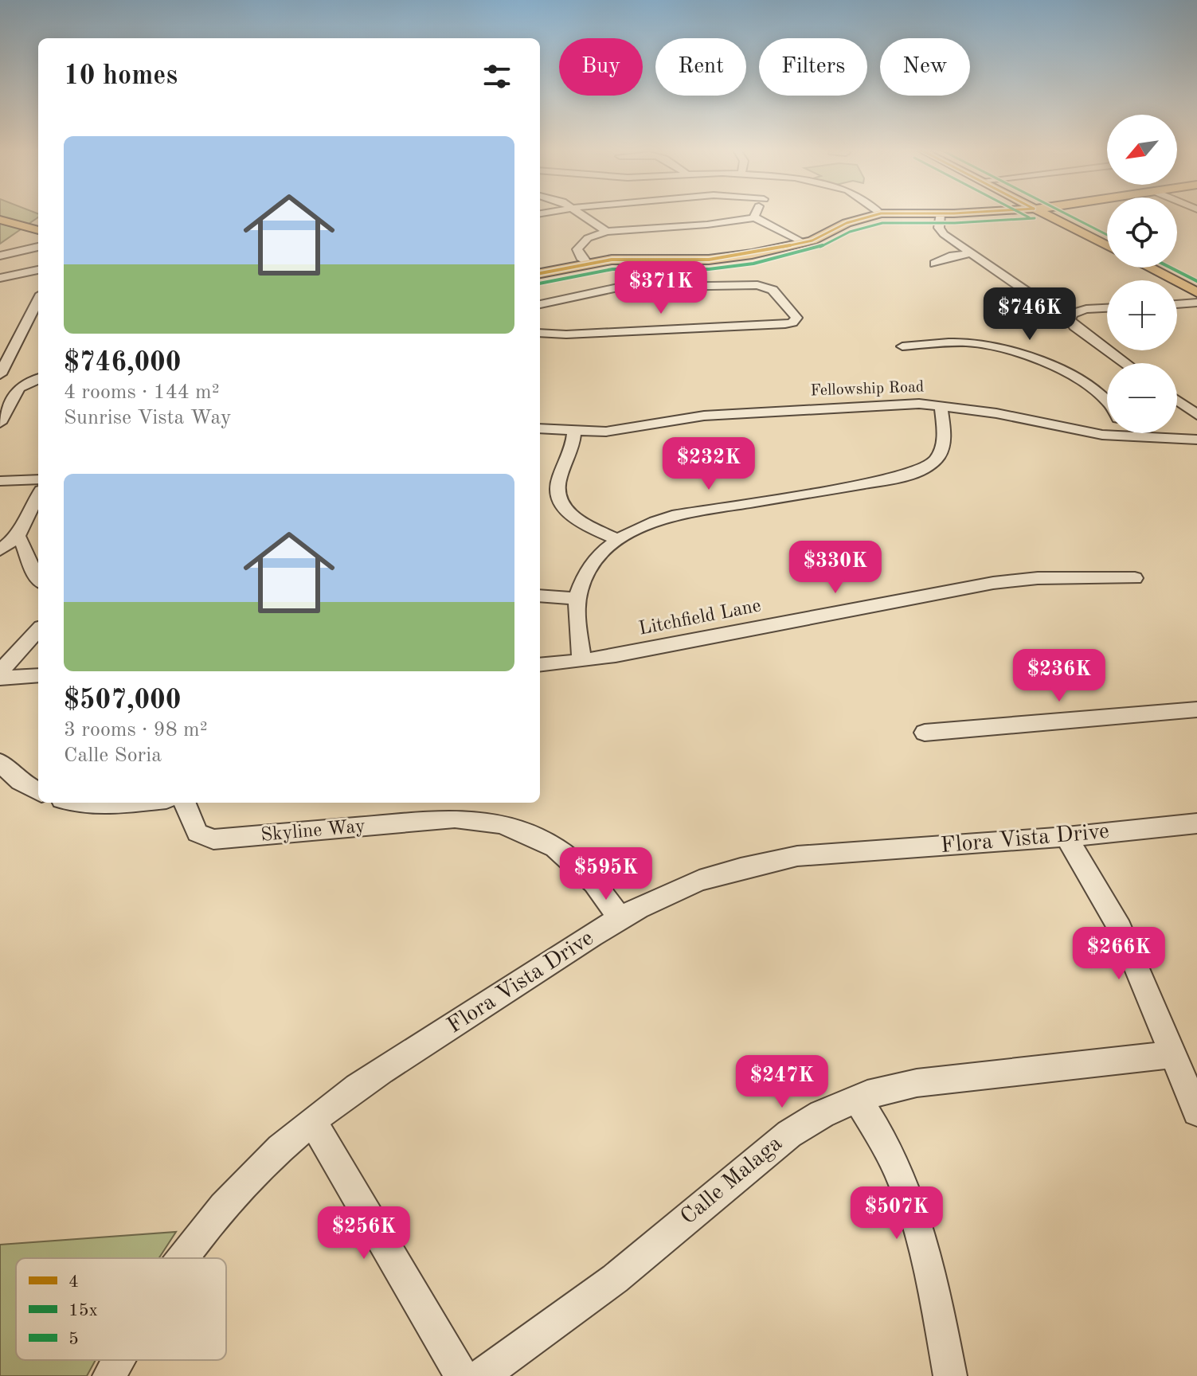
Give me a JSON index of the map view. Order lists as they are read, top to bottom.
{
  "streets": {
    "street": [
      "Fellowship Road",
      "Litchfield Lane",
      "Skyline Way",
      "Flora Vista Drive",
      "Calle Malaga"
    ]
  },
  "crossings": [
    ["Skyline Way", "Flora Vista Drive"]
  ],
  "lines": ["transit line 4", "transit line 15x", "transit line 5"],
  "legend": ["4", "15x", "5"],
  "north": "bottom left",
  "page": {
    "chip": [
      "Buy",
      "Rent",
      "Filters",
      "New"
    ],
    "heading": "10 homes",
    "map_buttons": ["+", "−"],
    "list": [
      {
        "name": "$746,000",
        "note": "4 rooms · 144 m² · Sunrise Vista Way"
      },
      {
        "name": "$507,000",
        "note": "3 rooms · 98 m² · Calle Soria"
      }
    ],
    "price": [
      "$371K",
      "$746K",
      "$232K",
      "$330K",
      "$236K",
      "$595K",
      "$266K",
      "$247K",
      "$507K",
      "$256K"
    ]
  }
}
